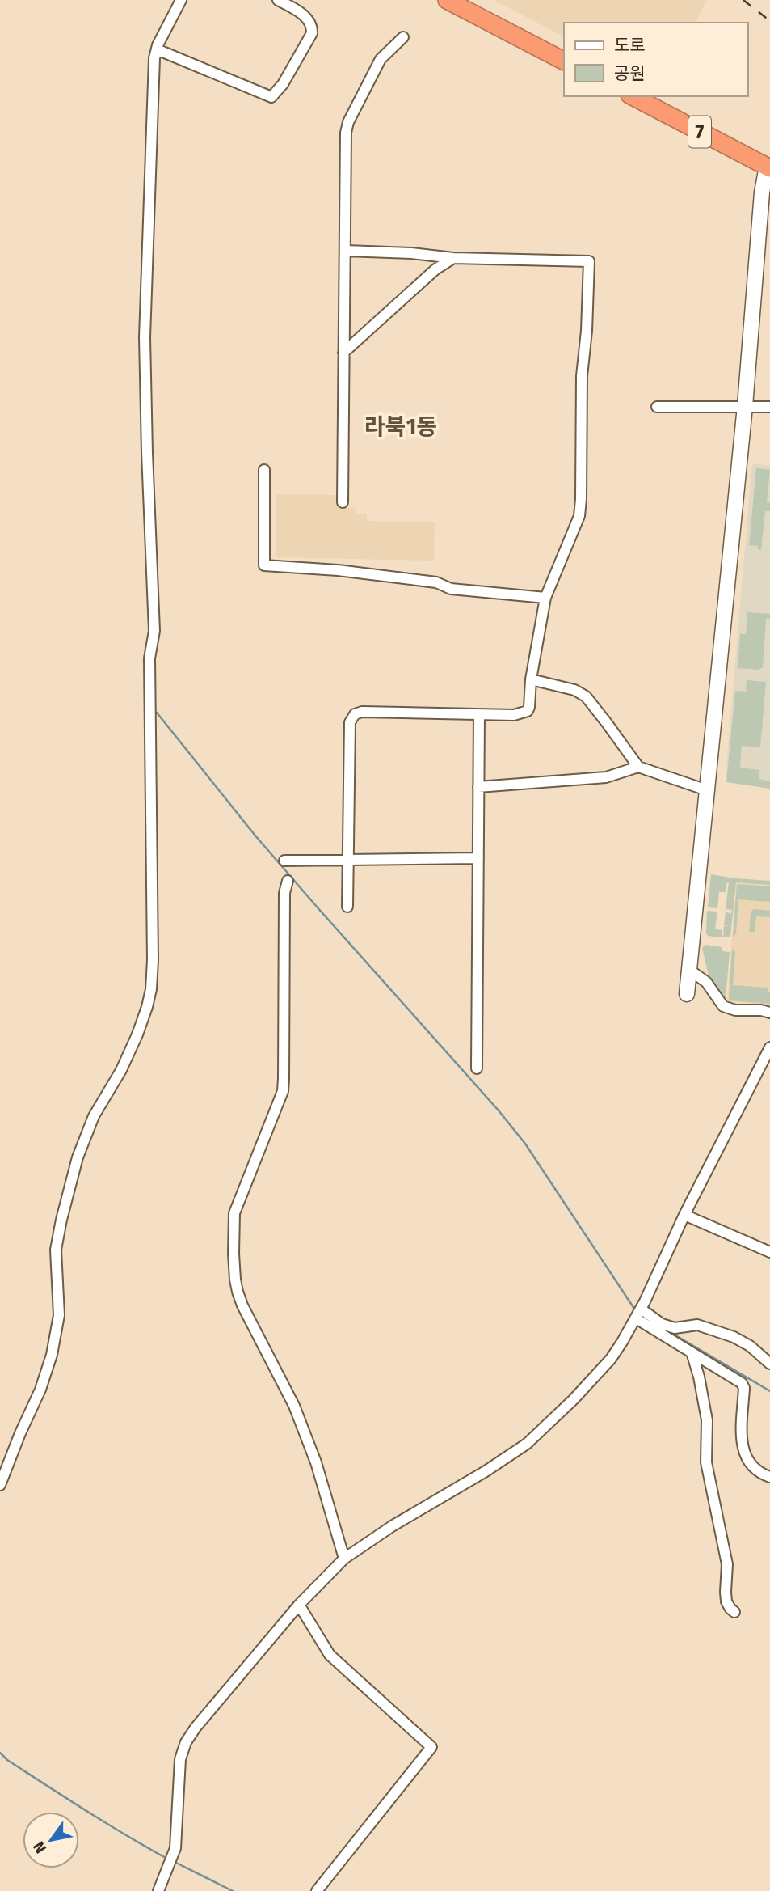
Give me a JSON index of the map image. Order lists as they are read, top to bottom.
{
  "streets": {
    "highway": ["7"]
  },
  "districts": ["라북1동"],
  "legend": ["도로", "공원"],
  "north": "bottom left"
}
